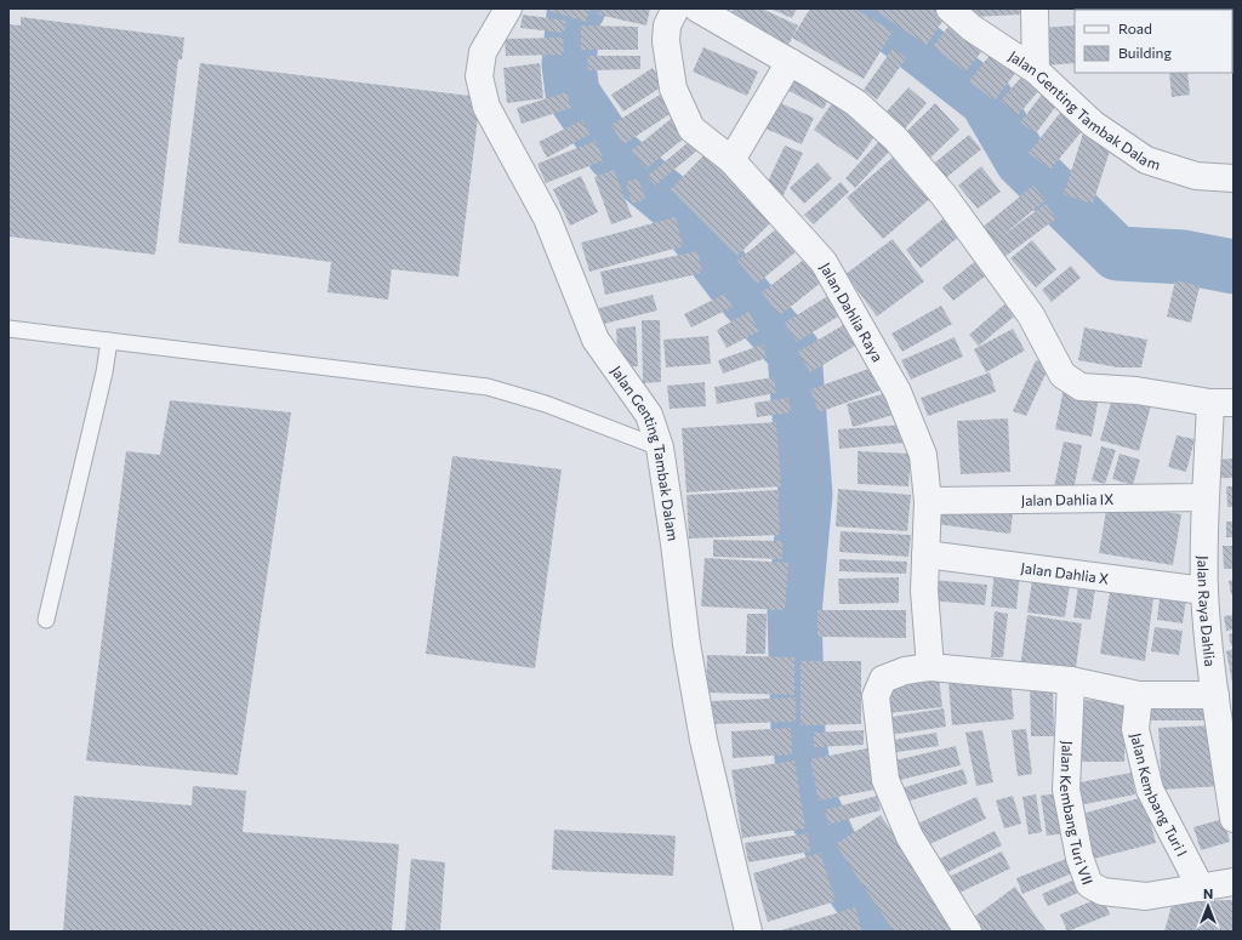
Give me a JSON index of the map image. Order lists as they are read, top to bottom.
{
  "streets": {
    "street": [
      "Jalan Genting Tambak Dalam",
      "Jalan Dahlia Raya",
      "Jalan Dahlia IX",
      "Jalan Dahlia X",
      "Jalan Raya Dahlia",
      "Jalan Kembang Turi I",
      "Jalan Kembang Turi VII"
    ]
  },
  "crossings": [
    ["Jalan Dahlia Raya", "Jalan Dahlia IX"],
    ["Jalan Dahlia Raya", "Jalan Dahlia X"],
    ["Jalan Dahlia IX", "Jalan Raya Dahlia"],
    ["Jalan Dahlia X", "Jalan Raya Dahlia"],
    ["Jalan Kembang Turi I", "Jalan Kembang Turi VII"]
  ],
  "legend": ["Road", "Building"],
  "north": "top"
}
